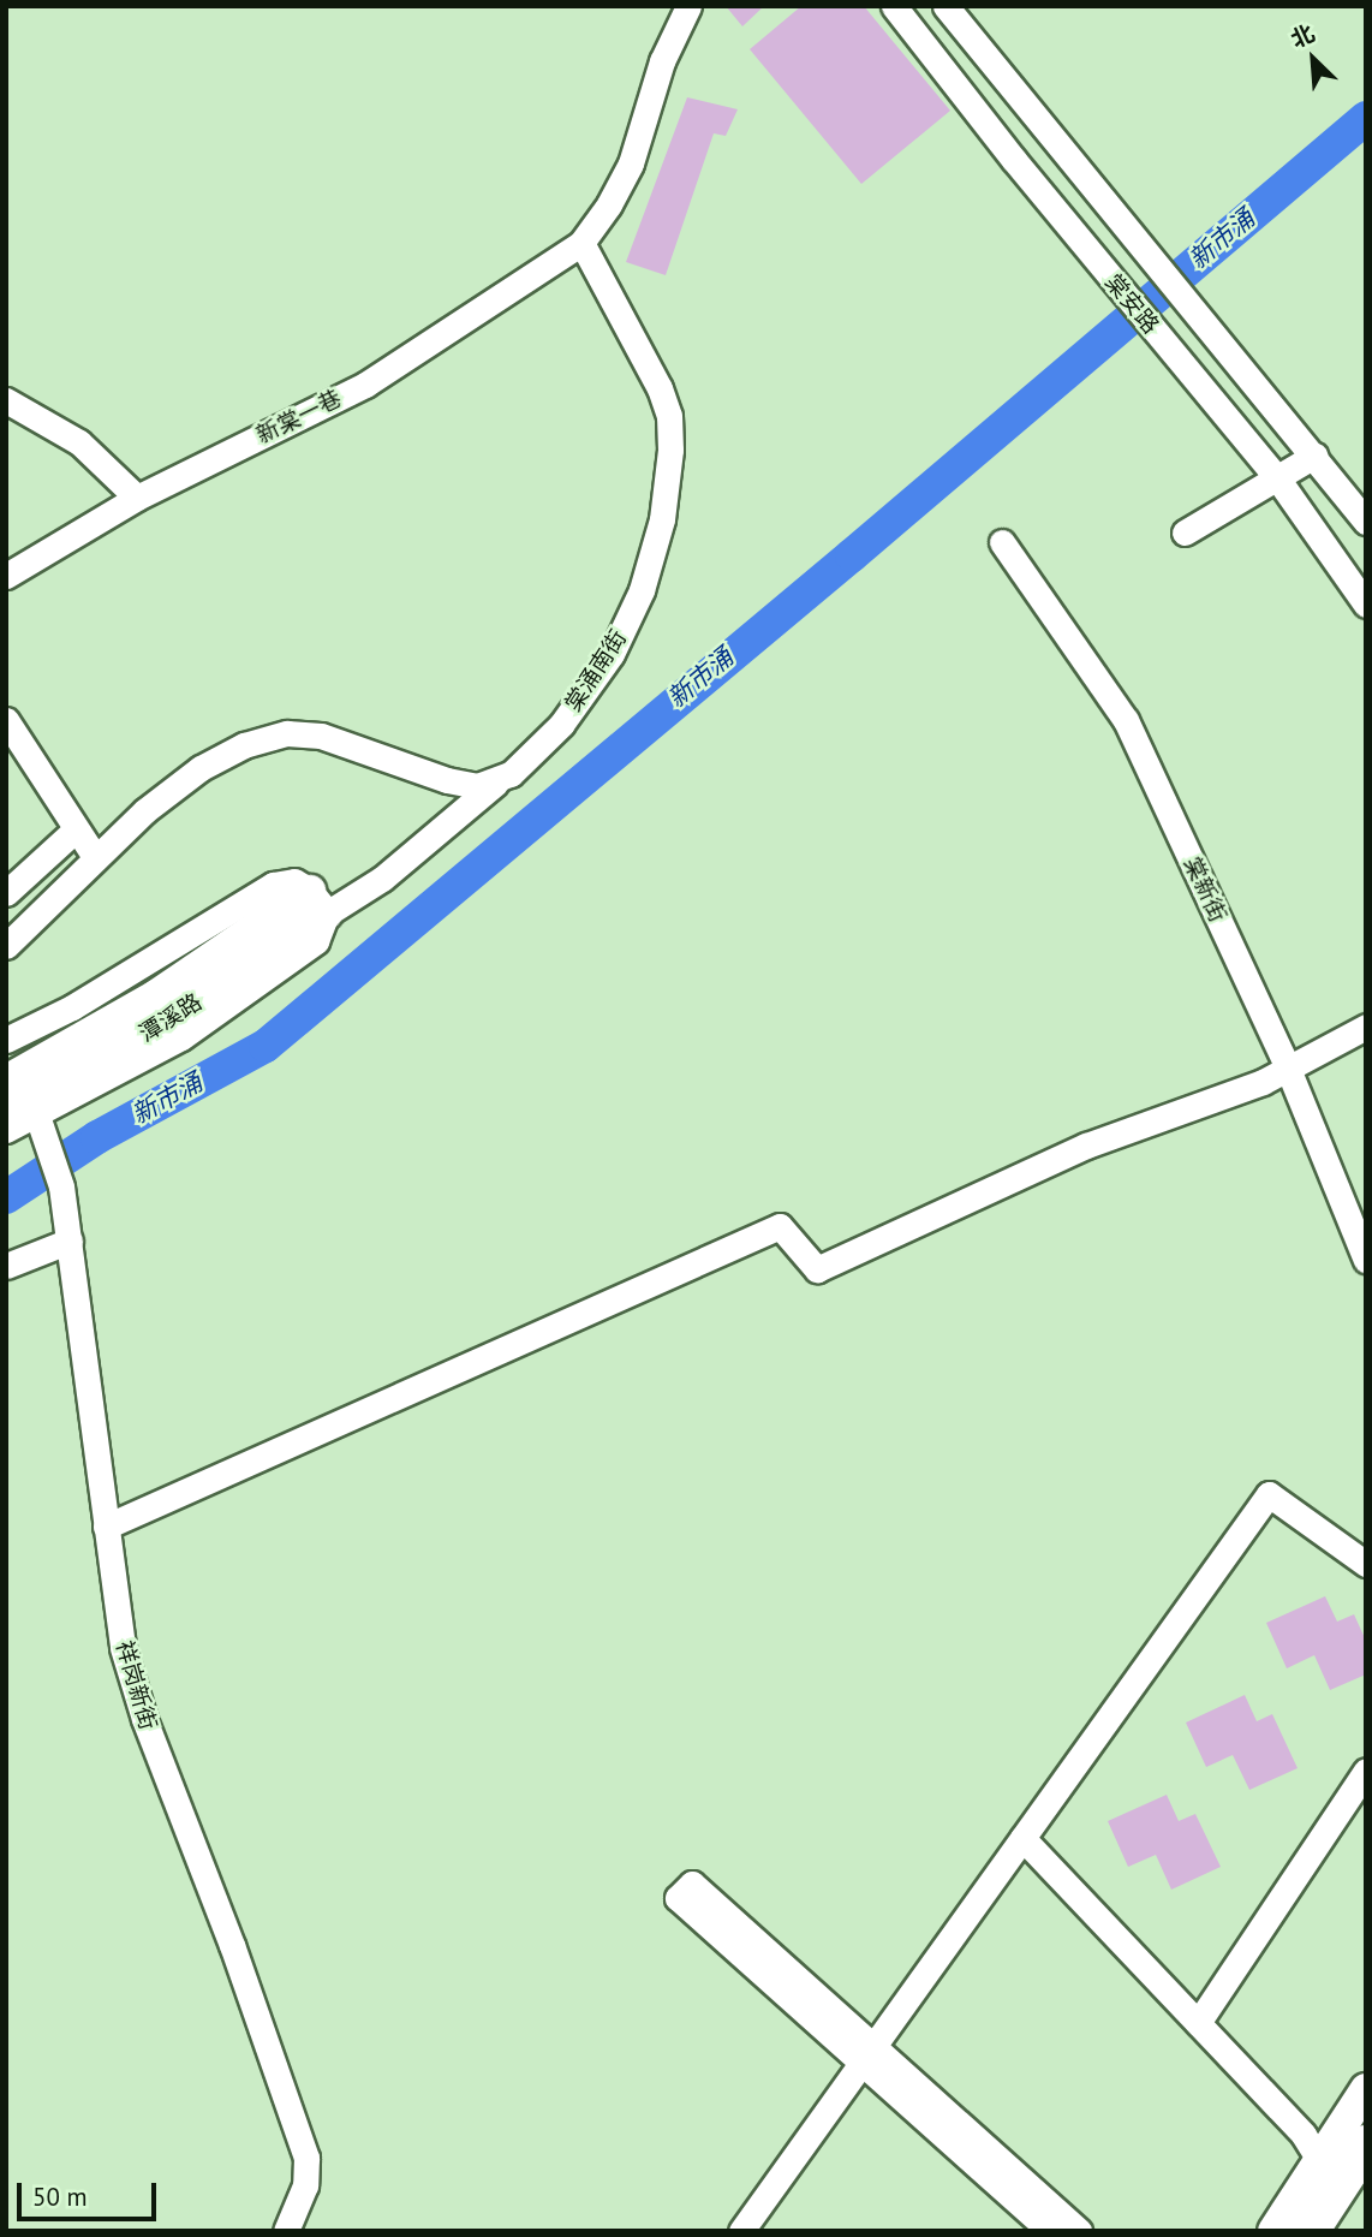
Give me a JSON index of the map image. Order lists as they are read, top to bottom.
{
  "streets": {
    "main road": ["潭溪路"],
    "street": [
      "棠安路",
      "新棠一巷",
      "棠涌南街",
      "棠新街",
      "祥岗新街"
    ]
  },
  "crossings": [
    ["新棠一巷", "棠涌南街"],
    ["棠涌南街", "潭溪路"],
    ["潭溪路", "祥岗新街"]
  ],
  "water": ["新市涌"],
  "scale_bar": "50 m",
  "north": "top left"
}
